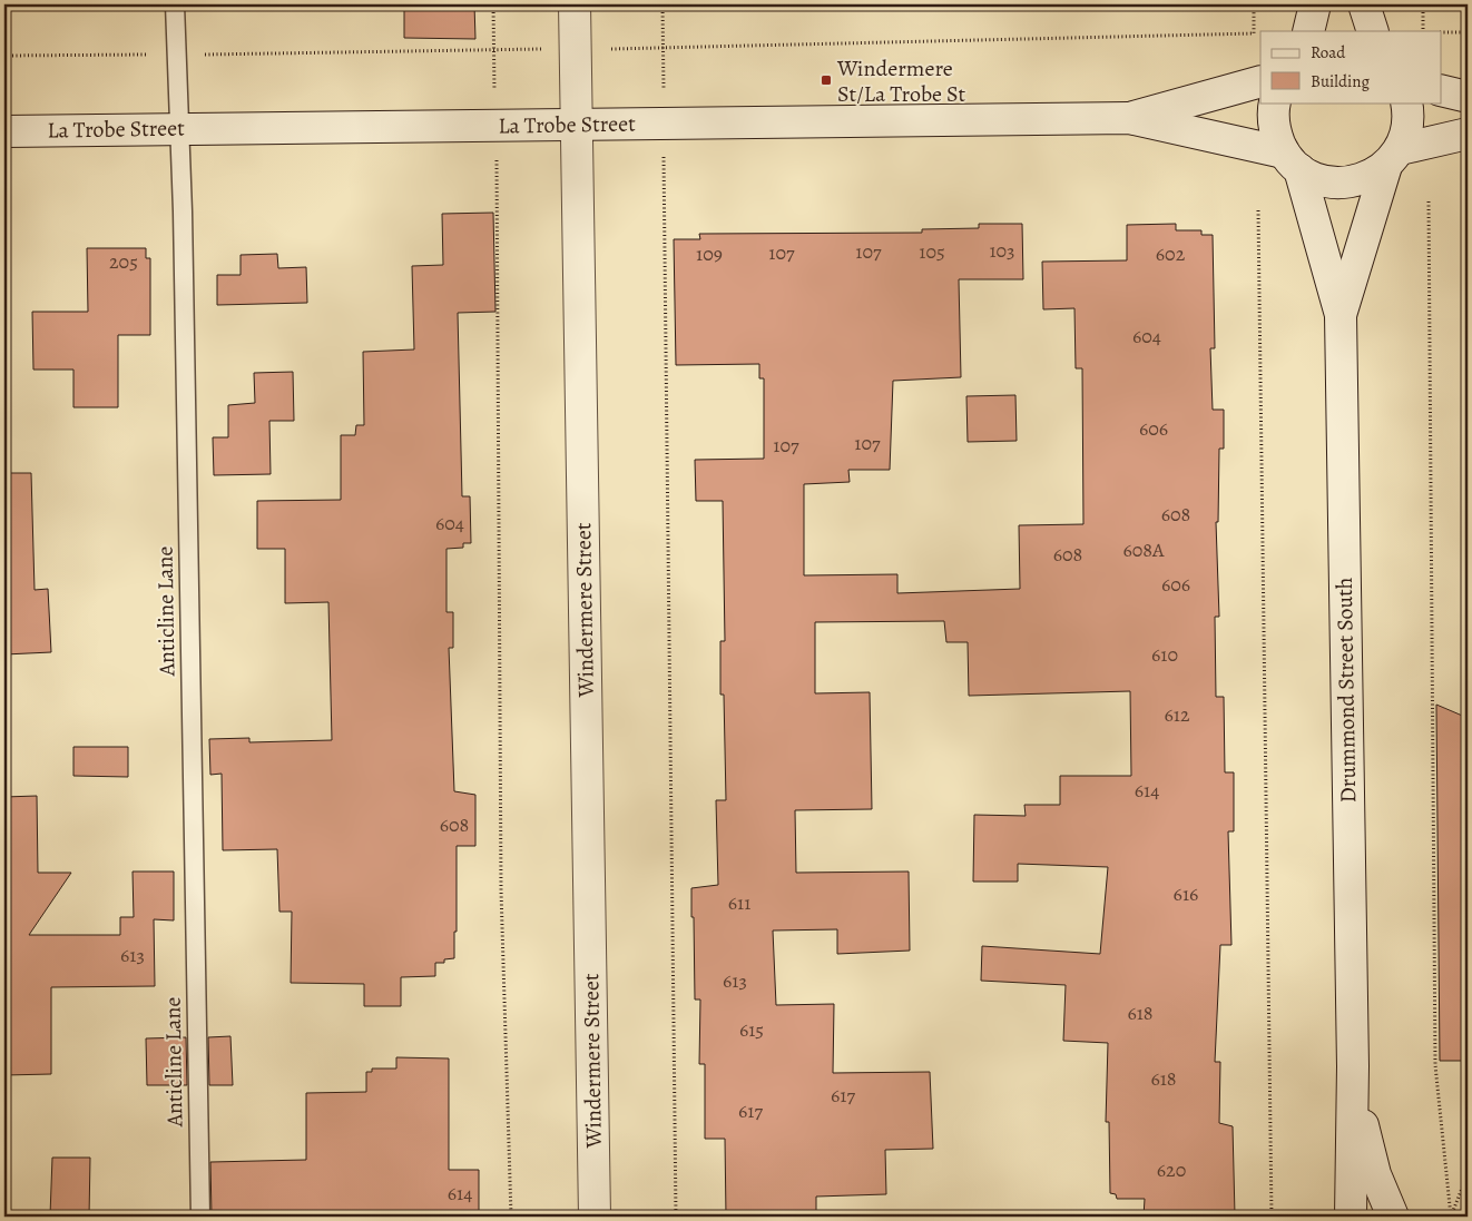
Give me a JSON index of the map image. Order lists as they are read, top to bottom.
{
  "streets": {
    "main road": ["La Trobe Street", "Windermere Street", "Drummond Street South"],
    "lane": ["Anticline Lane"]
  },
  "crossings": [
    ["La Trobe Street", "Windermere Street"],
    ["La Trobe Street", "Anticline Lane"],
    ["La Trobe Street", "Drummond Street South"]
  ],
  "places": {
    "transit": ["Windermere St/La Trobe St"]
  },
  "house_numbers": [
    "103",
    "107",
    "105",
    "107",
    "109",
    "602",
    "205",
    "604",
    "606",
    "107",
    "107",
    "608",
    "604",
    "608A",
    "608",
    "606",
    "610",
    "612",
    "614",
    "608",
    "616",
    "611",
    "613",
    "613",
    "618",
    "615",
    "618",
    "617",
    "617",
    "620",
    "614"
  ],
  "legend": ["Road", "Building"]
}
